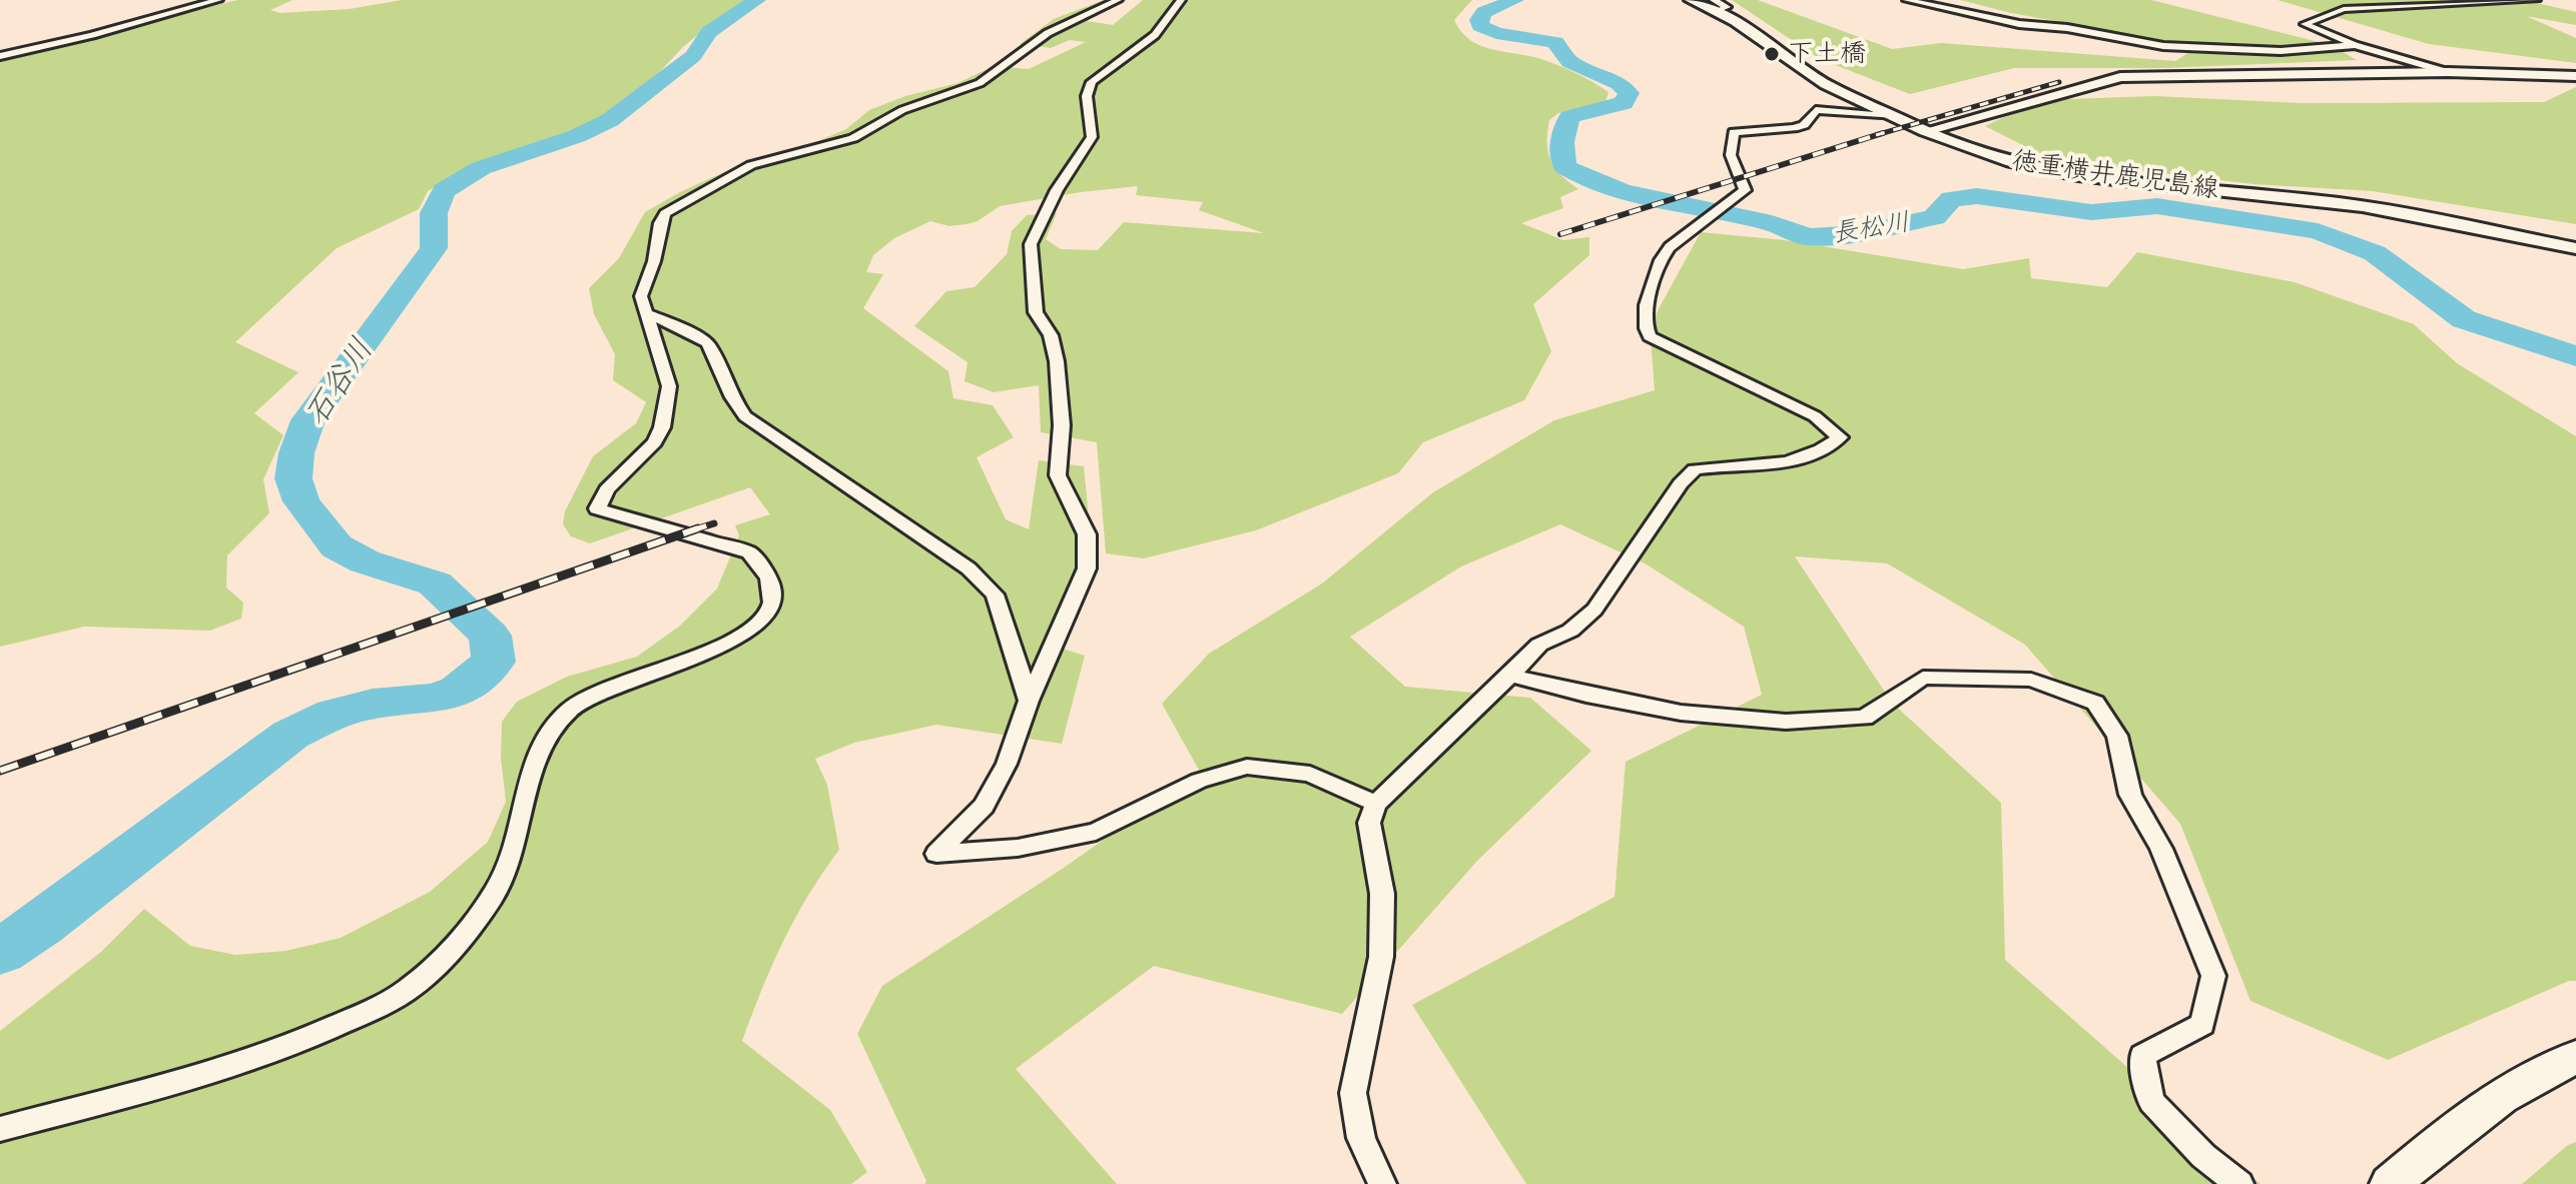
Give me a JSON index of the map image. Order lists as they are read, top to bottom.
{
  "streets": {
    "main road": ["徳重横井鹿児島線"]
  },
  "water": ["長松川", "石谷川"],
  "places": ["下土橋"]
}
